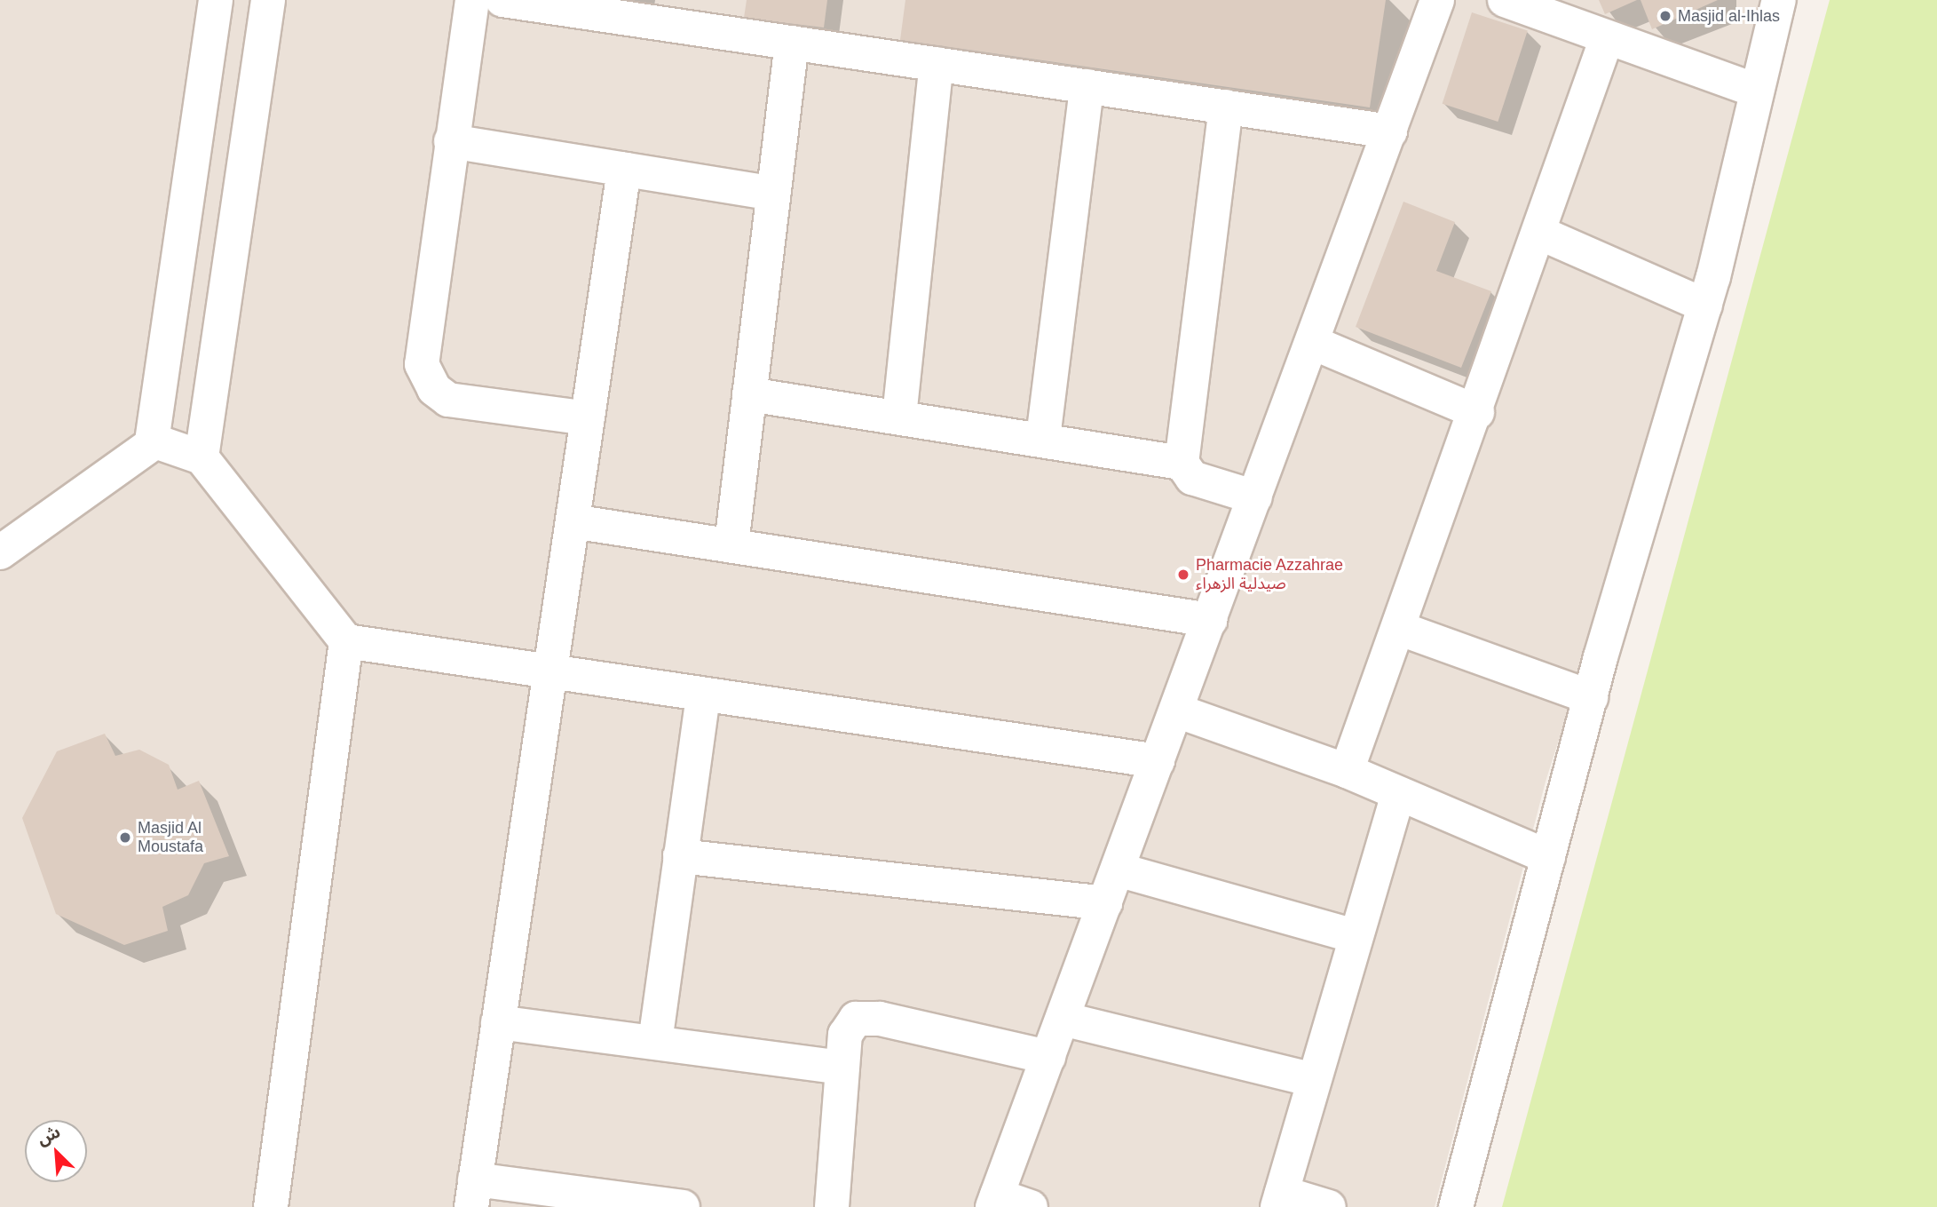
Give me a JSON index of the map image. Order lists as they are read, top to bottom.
{
  "places": ["Masjid al-Ihlas", "Pharmacie Azzahrae صيدلية الزهراء", "Masjid Al Moustafa"],
  "north": "top left"
}
